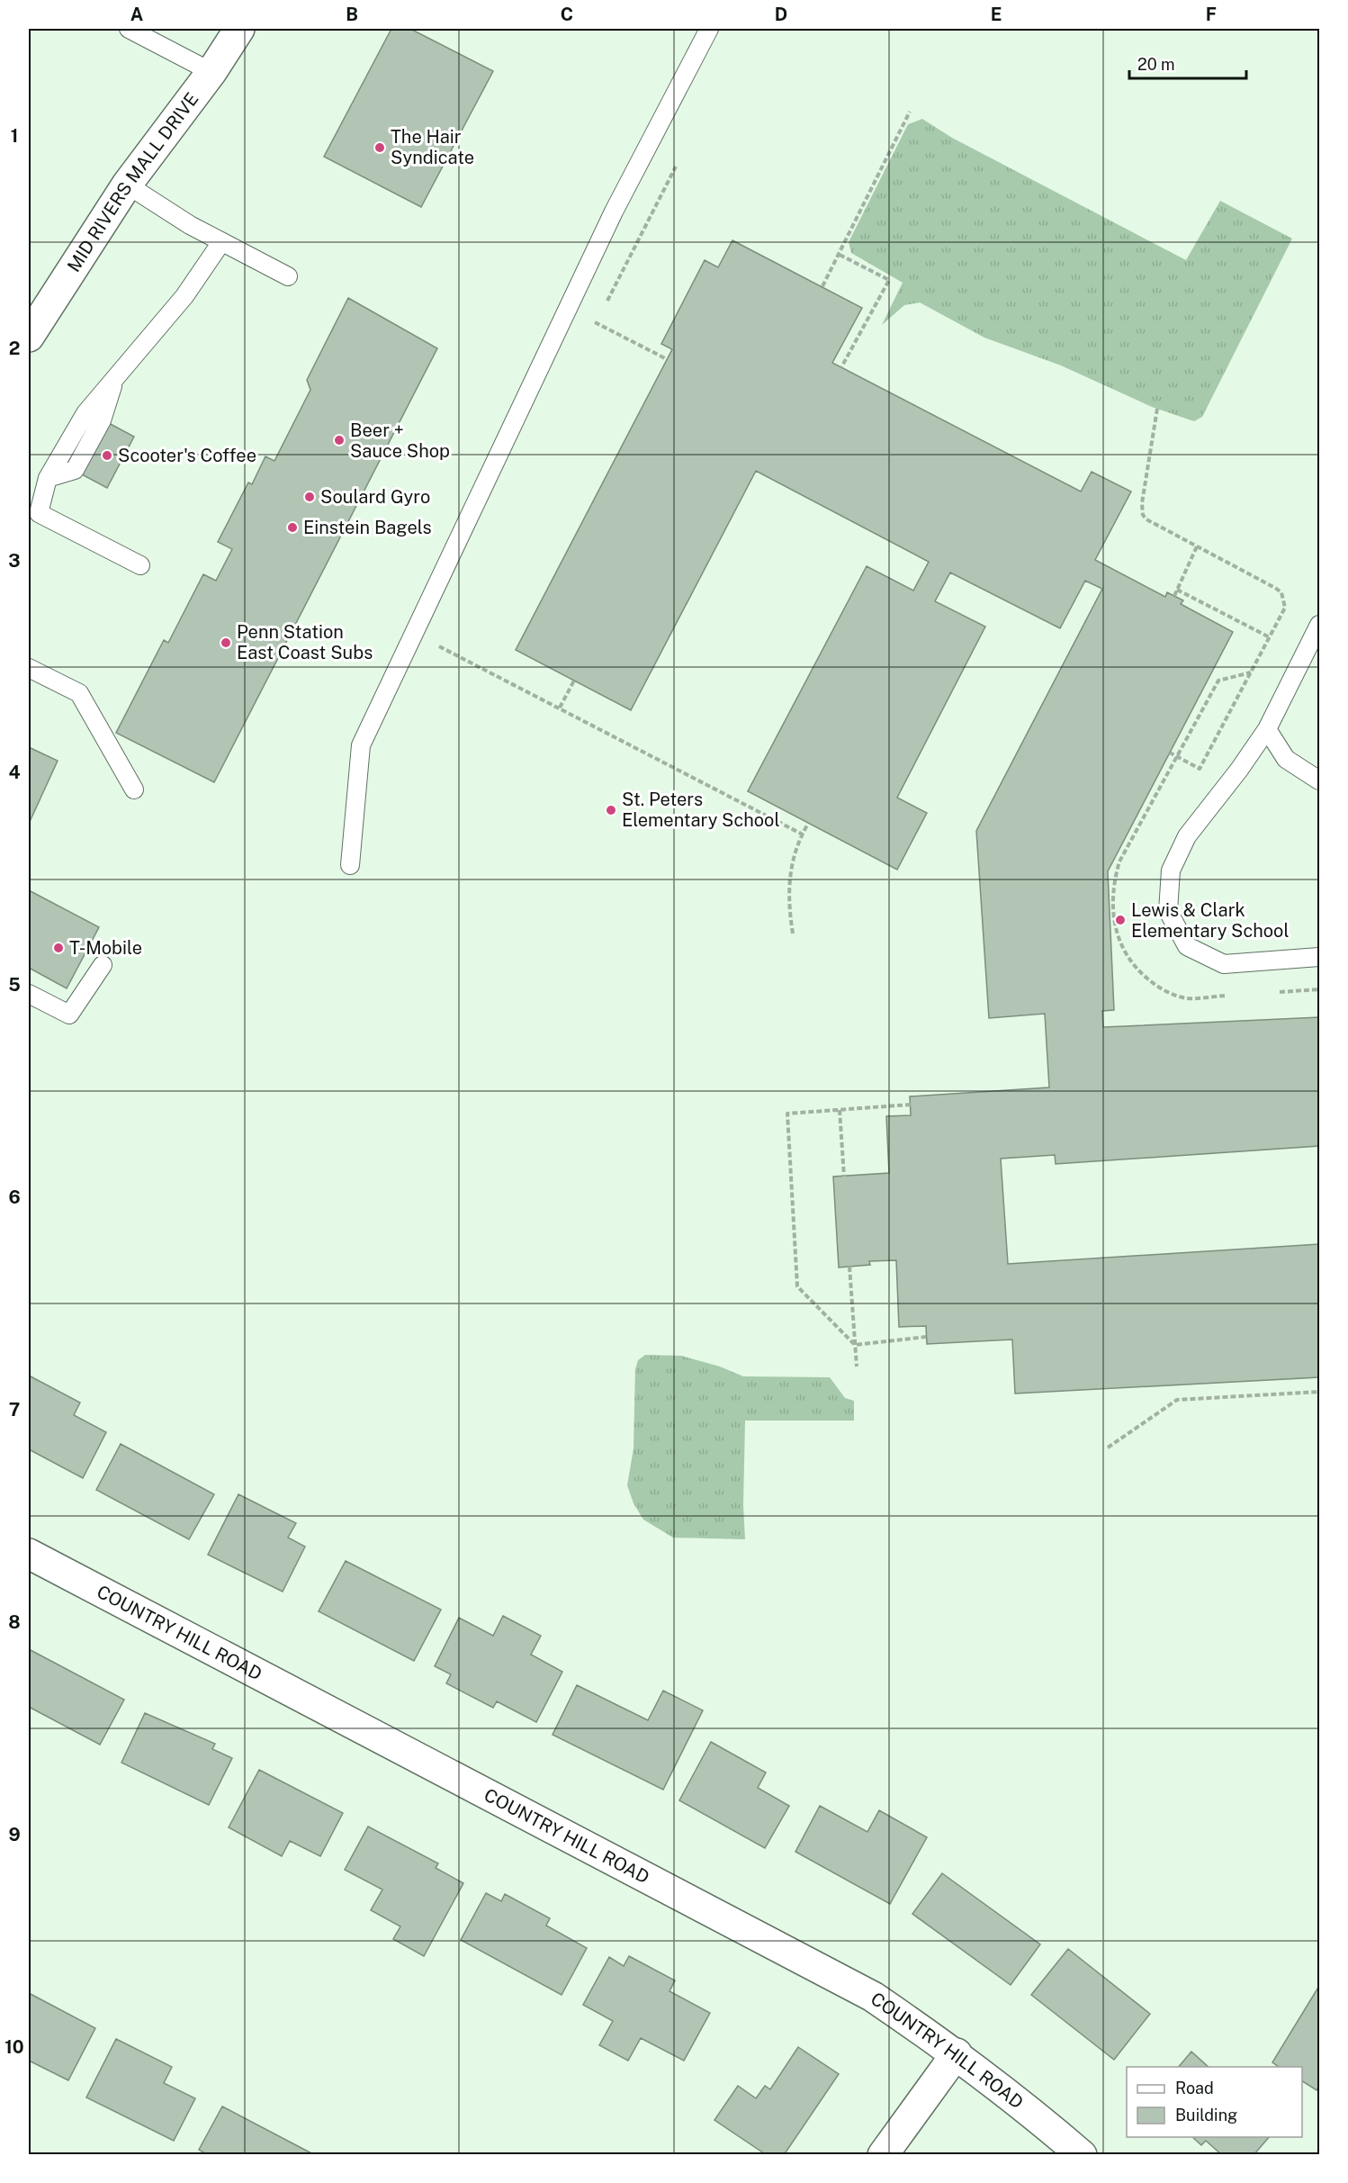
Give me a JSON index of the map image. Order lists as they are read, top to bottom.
{
  "streets": {
    "street": ["MID RIVERS MALL DRIVE", "COUNTRY HILL ROAD"]
  },
  "places": [
    "The Hair Syndicate",
    "Beer + Sauce Shop",
    "Scooter's Coffee",
    "Soulard Gyro",
    "Einstein Bagels",
    "Penn Station East Coast Subs",
    "St. Peters Elementary School",
    "Lewis & Clark Elementary School",
    "T-Mobile"
  ],
  "legend": ["Road", "Building"],
  "scale_bar": "20 m",
  "grid": {
    "columns": [
      "A",
      "B",
      "C",
      "D",
      "E",
      "F"
    ],
    "rows": [
      "1",
      "2",
      "3",
      "4",
      "5",
      "6",
      "7",
      "8",
      "9",
      "10"
    ]
  }
}
